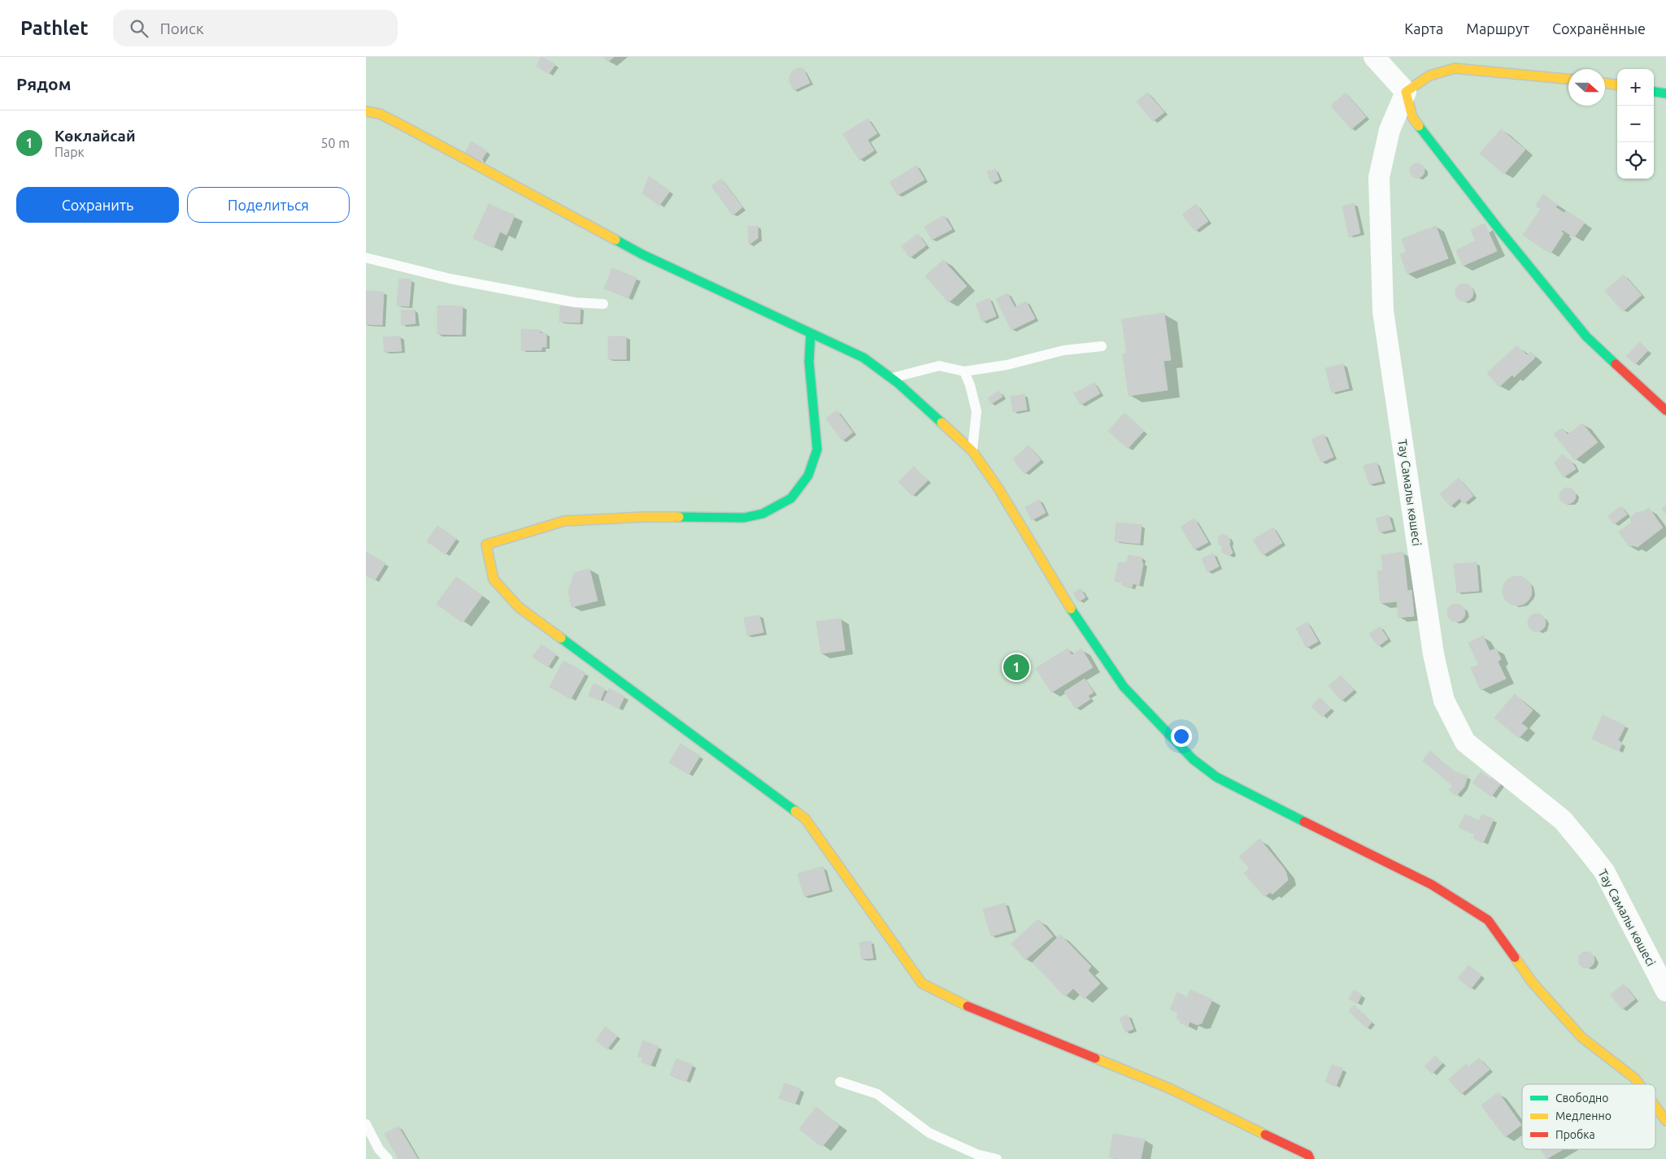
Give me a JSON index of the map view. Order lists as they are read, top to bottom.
{
  "streets": {
    "street": ["Тау Самалы көшесі"]
  },
  "legend": ["Свободно", "Медленно", "Пробка"],
  "north": "right",
  "page": {
    "header": "Pathlet",
    "search": "Поиск",
    "nav": ["Карта", "Маршрут", "Сохранённые"],
    "heading": "Рядом",
    "map_buttons": ["+", "−"],
    "list": [
      {
        "mark": "1",
        "name": "Көклайсай",
        "note": "Парк",
        "value": "50 m"
      }
    ],
    "buttons": ["Сохранить", "Поделиться"],
    "pins": "1"
  }
}
